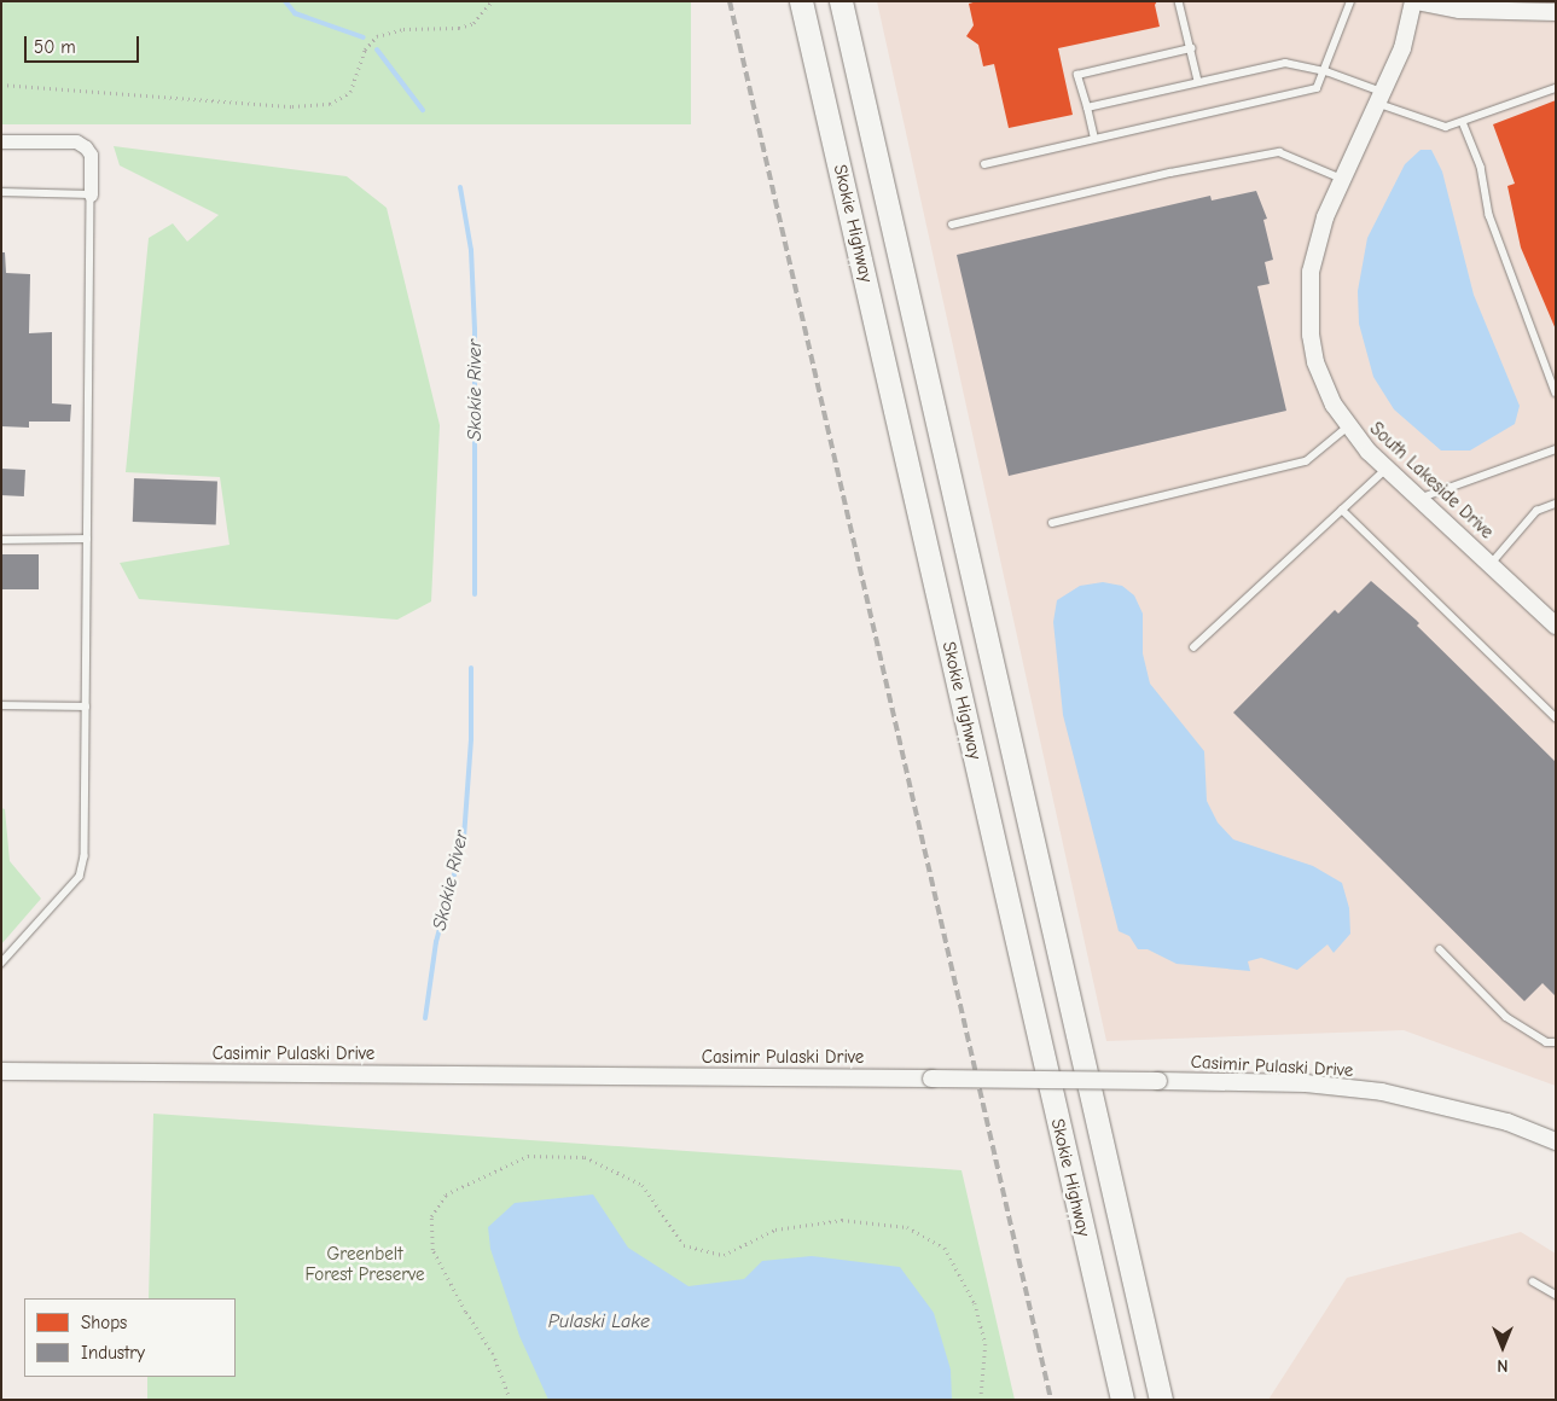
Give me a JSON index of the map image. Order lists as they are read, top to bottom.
{
  "streets": {
    "highway": ["Skokie Highway"],
    "street": ["South Lakeside Drive", "Casimir Pulaski Drive"]
  },
  "water": ["Skokie River", "Pulaski Lake"],
  "parks": ["Greenbelt Forest Preserve"],
  "legend": ["Shops", "Industry"],
  "scale_bar": "50 m",
  "north": "bottom"
}
